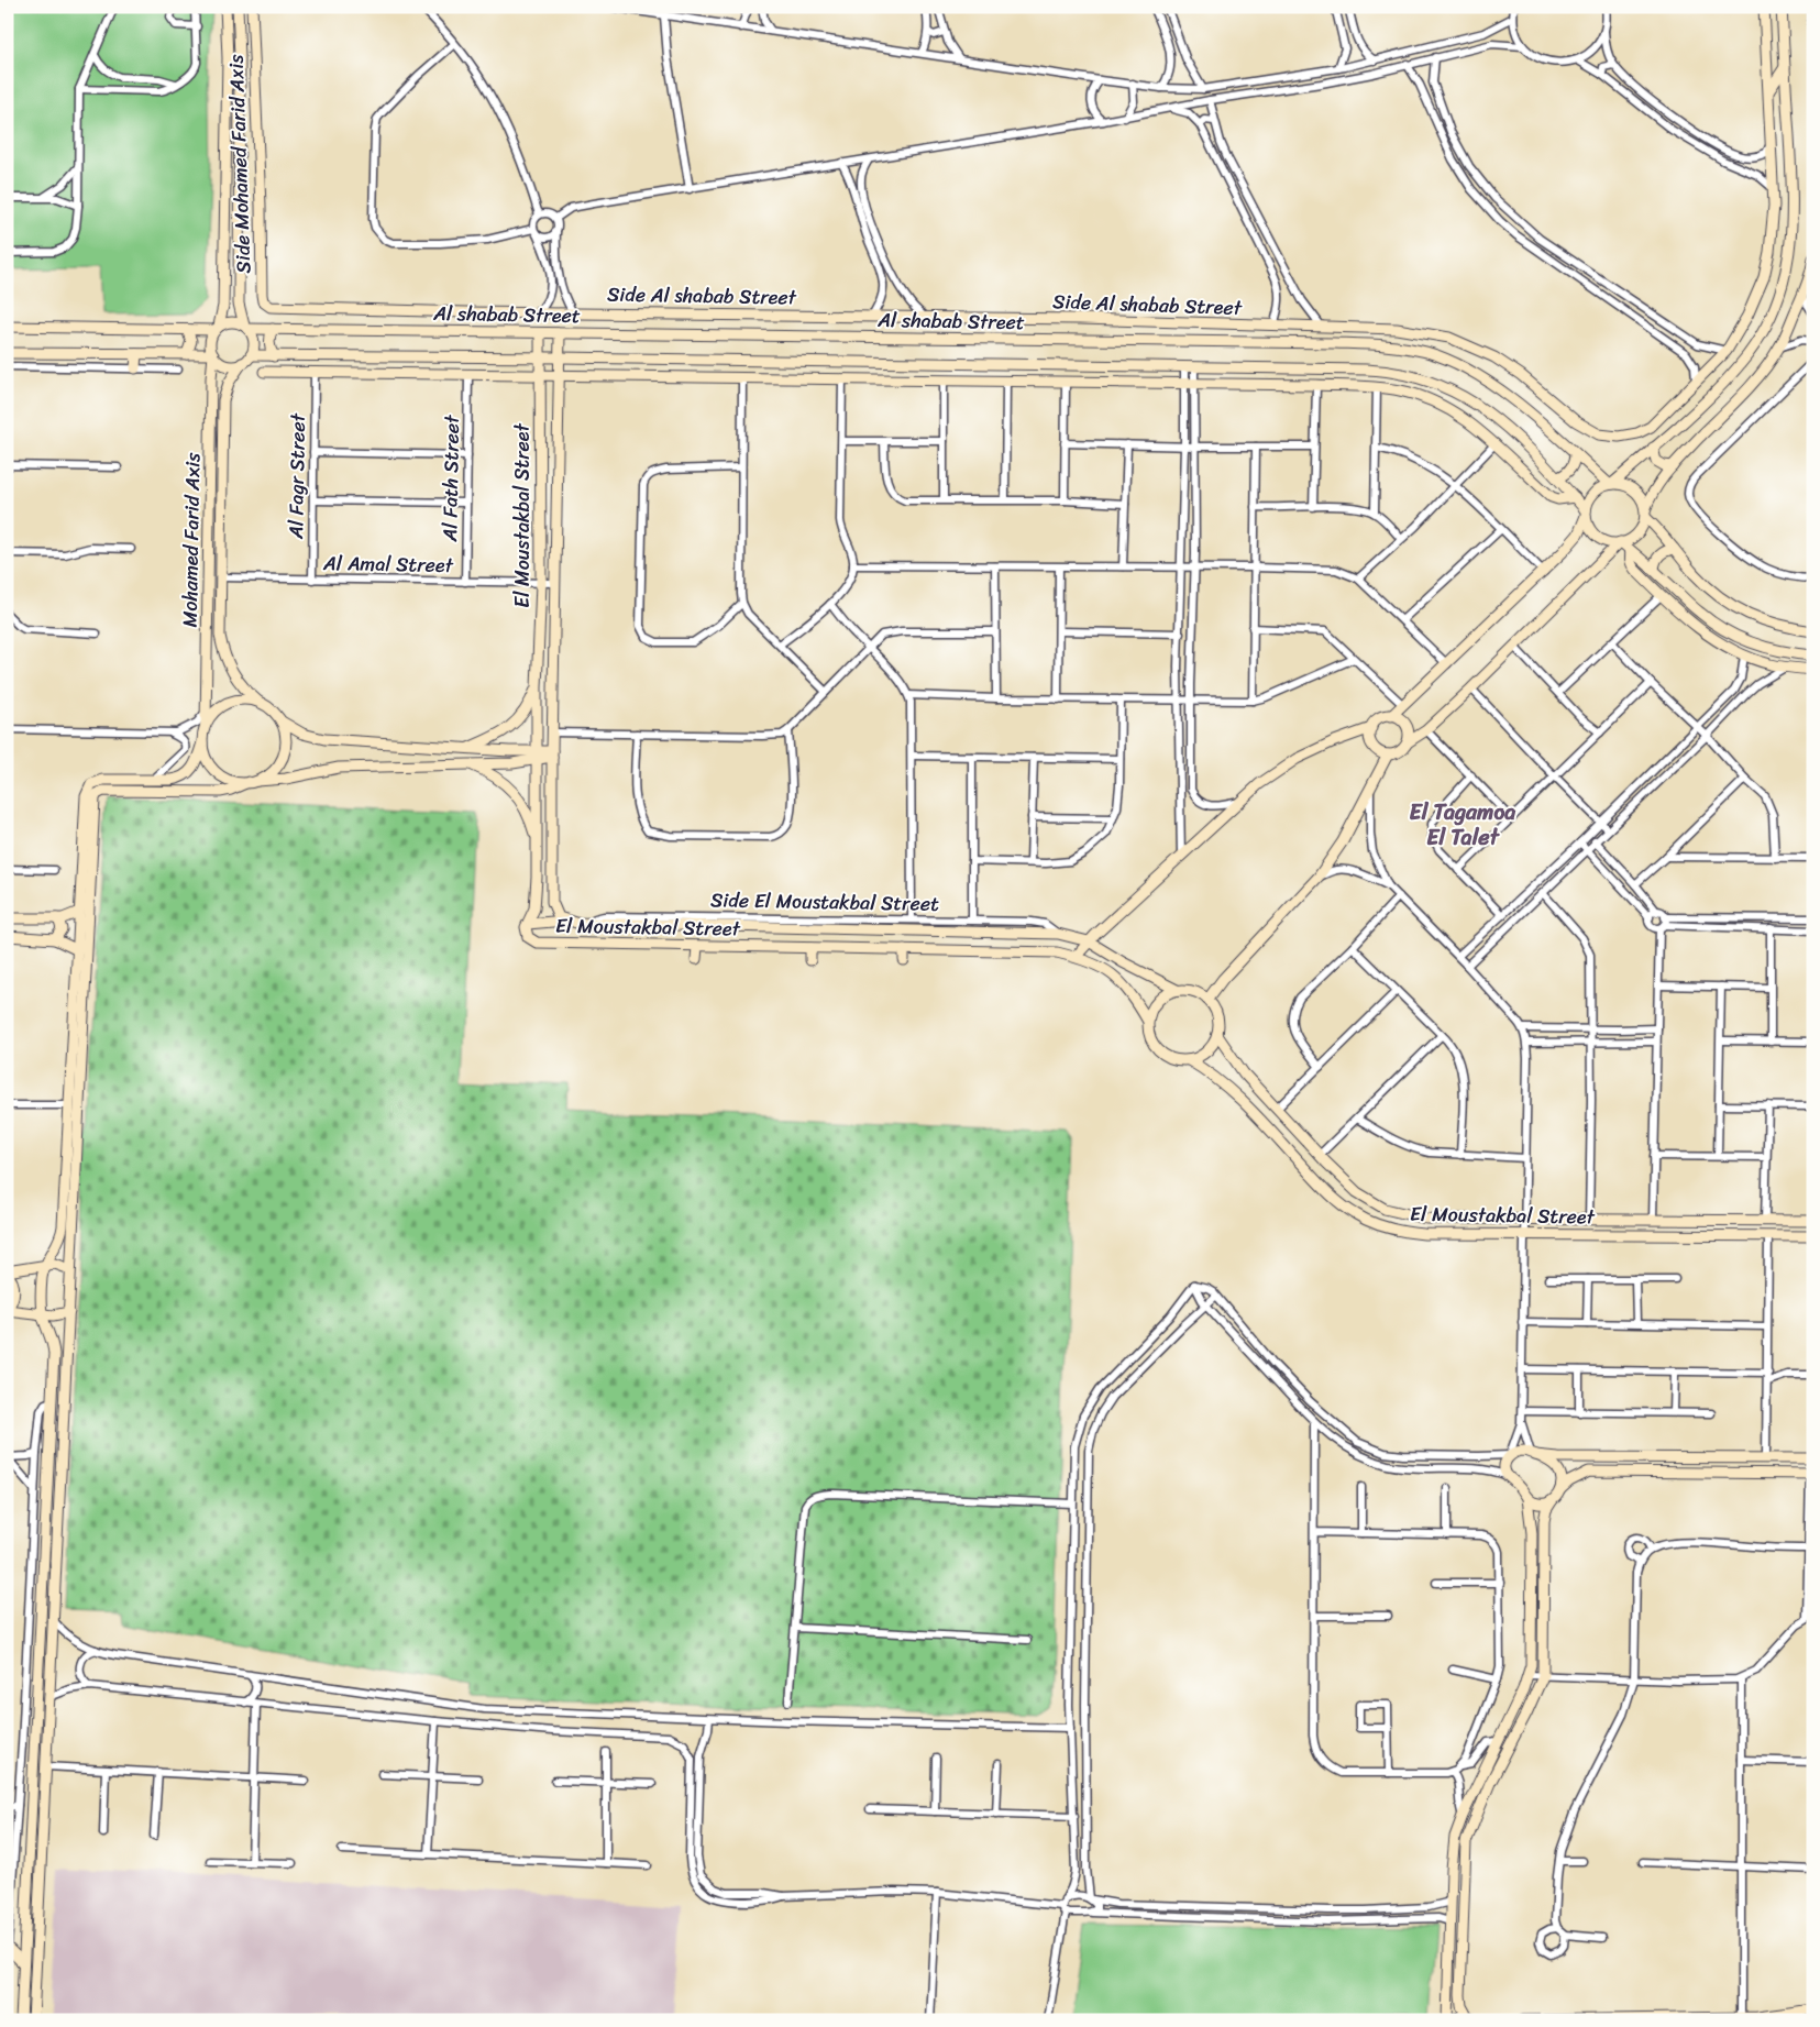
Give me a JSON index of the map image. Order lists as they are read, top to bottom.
{
  "streets": {
    "street": [
      "Side Mohamed Farid Axis",
      "Side Al shabab Street",
      "Al shabab Street",
      "Al Fagr Street",
      "Al Fath Street",
      "El Moustakbal Street",
      "Mohamed Farid Axis",
      "Al Amal Street",
      "Side El Moustakbal Street"
    ]
  },
  "crossings": [
    ["Side Mohamed Farid Axis", "Side Al shabab Street"],
    ["Al shabab Street", "El Moustakbal Street"],
    ["Al shabab Street", "Mohamed Farid Axis"],
    ["Al Fagr Street", "Al Amal Street"],
    ["Al Fath Street", "Al Amal Street"],
    ["El Moustakbal Street", "Al Amal Street"],
    ["El Moustakbal Street", "Side El Moustakbal Street"],
    ["Mohamed Farid Axis", "Al Amal Street"]
  ],
  "districts": ["El Tagamoa El Talet"]
}
